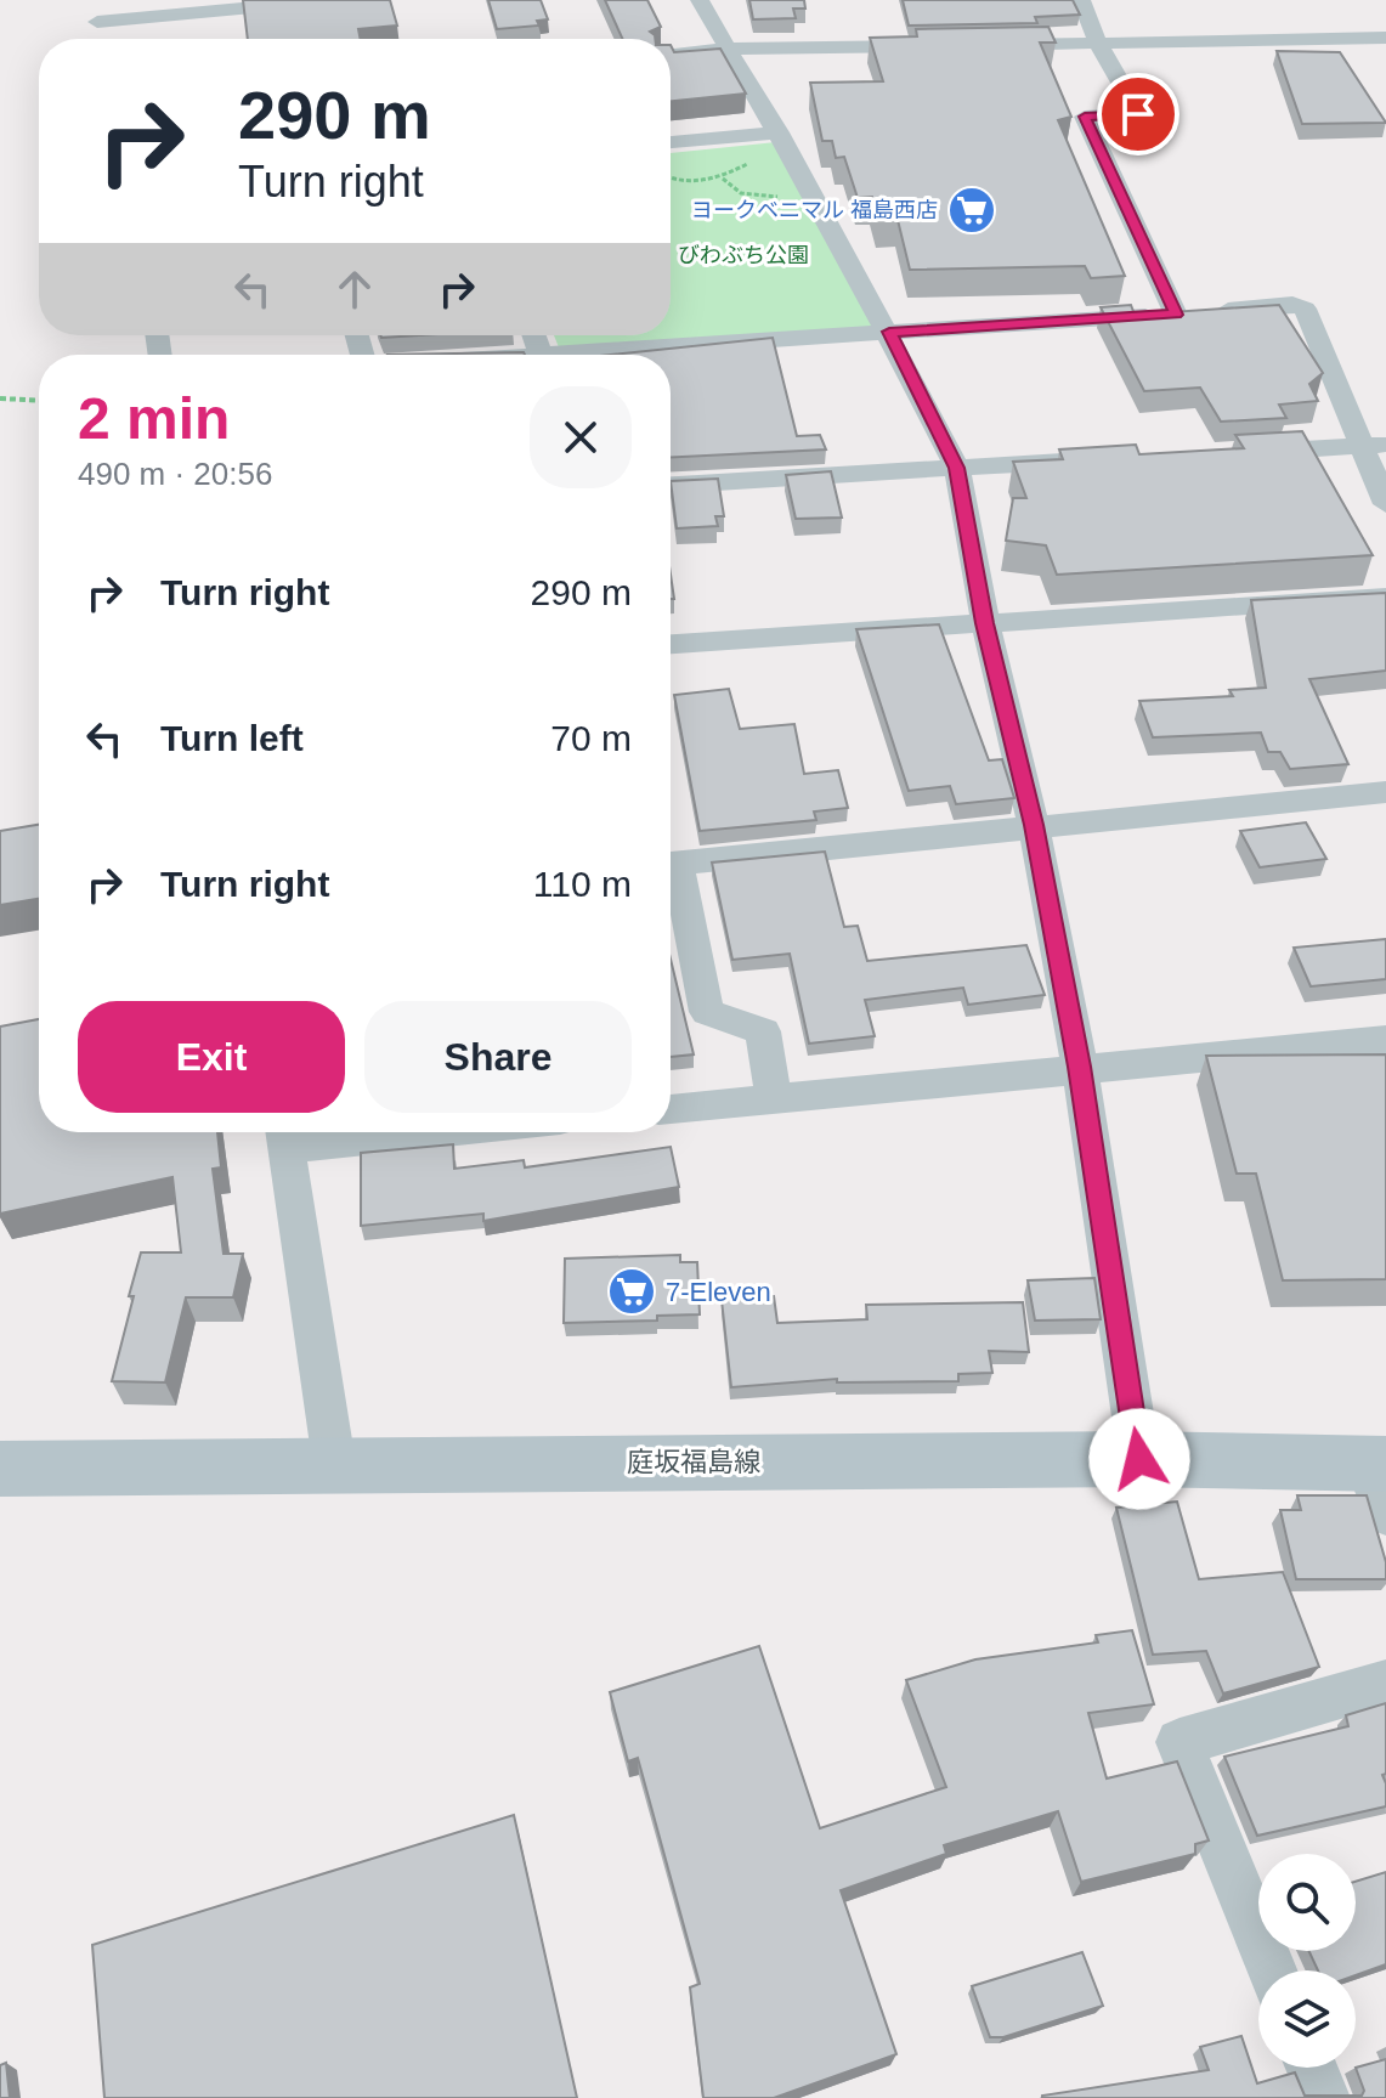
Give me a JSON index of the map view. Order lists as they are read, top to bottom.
{
  "streets": {
    "main road": ["庭坂福島線"]
  },
  "parks": ["びわぶち公園"],
  "places": {
    "supermarket": ["ヨークベニマル 福島西店", "7-Eleven"]
  },
  "page": {
    "turn": ["290 m", "Turn right"],
    "heading": ["2 min", "490 m · 20:56"],
    "list": [
      {
        "name": "Turn right",
        "value": "290 m"
      },
      {
        "name": "Turn left",
        "value": "70 m"
      },
      {
        "name": "Turn right",
        "value": "110 m"
      }
    ],
    "buttons": ["Exit", "Share"]
  }
}
